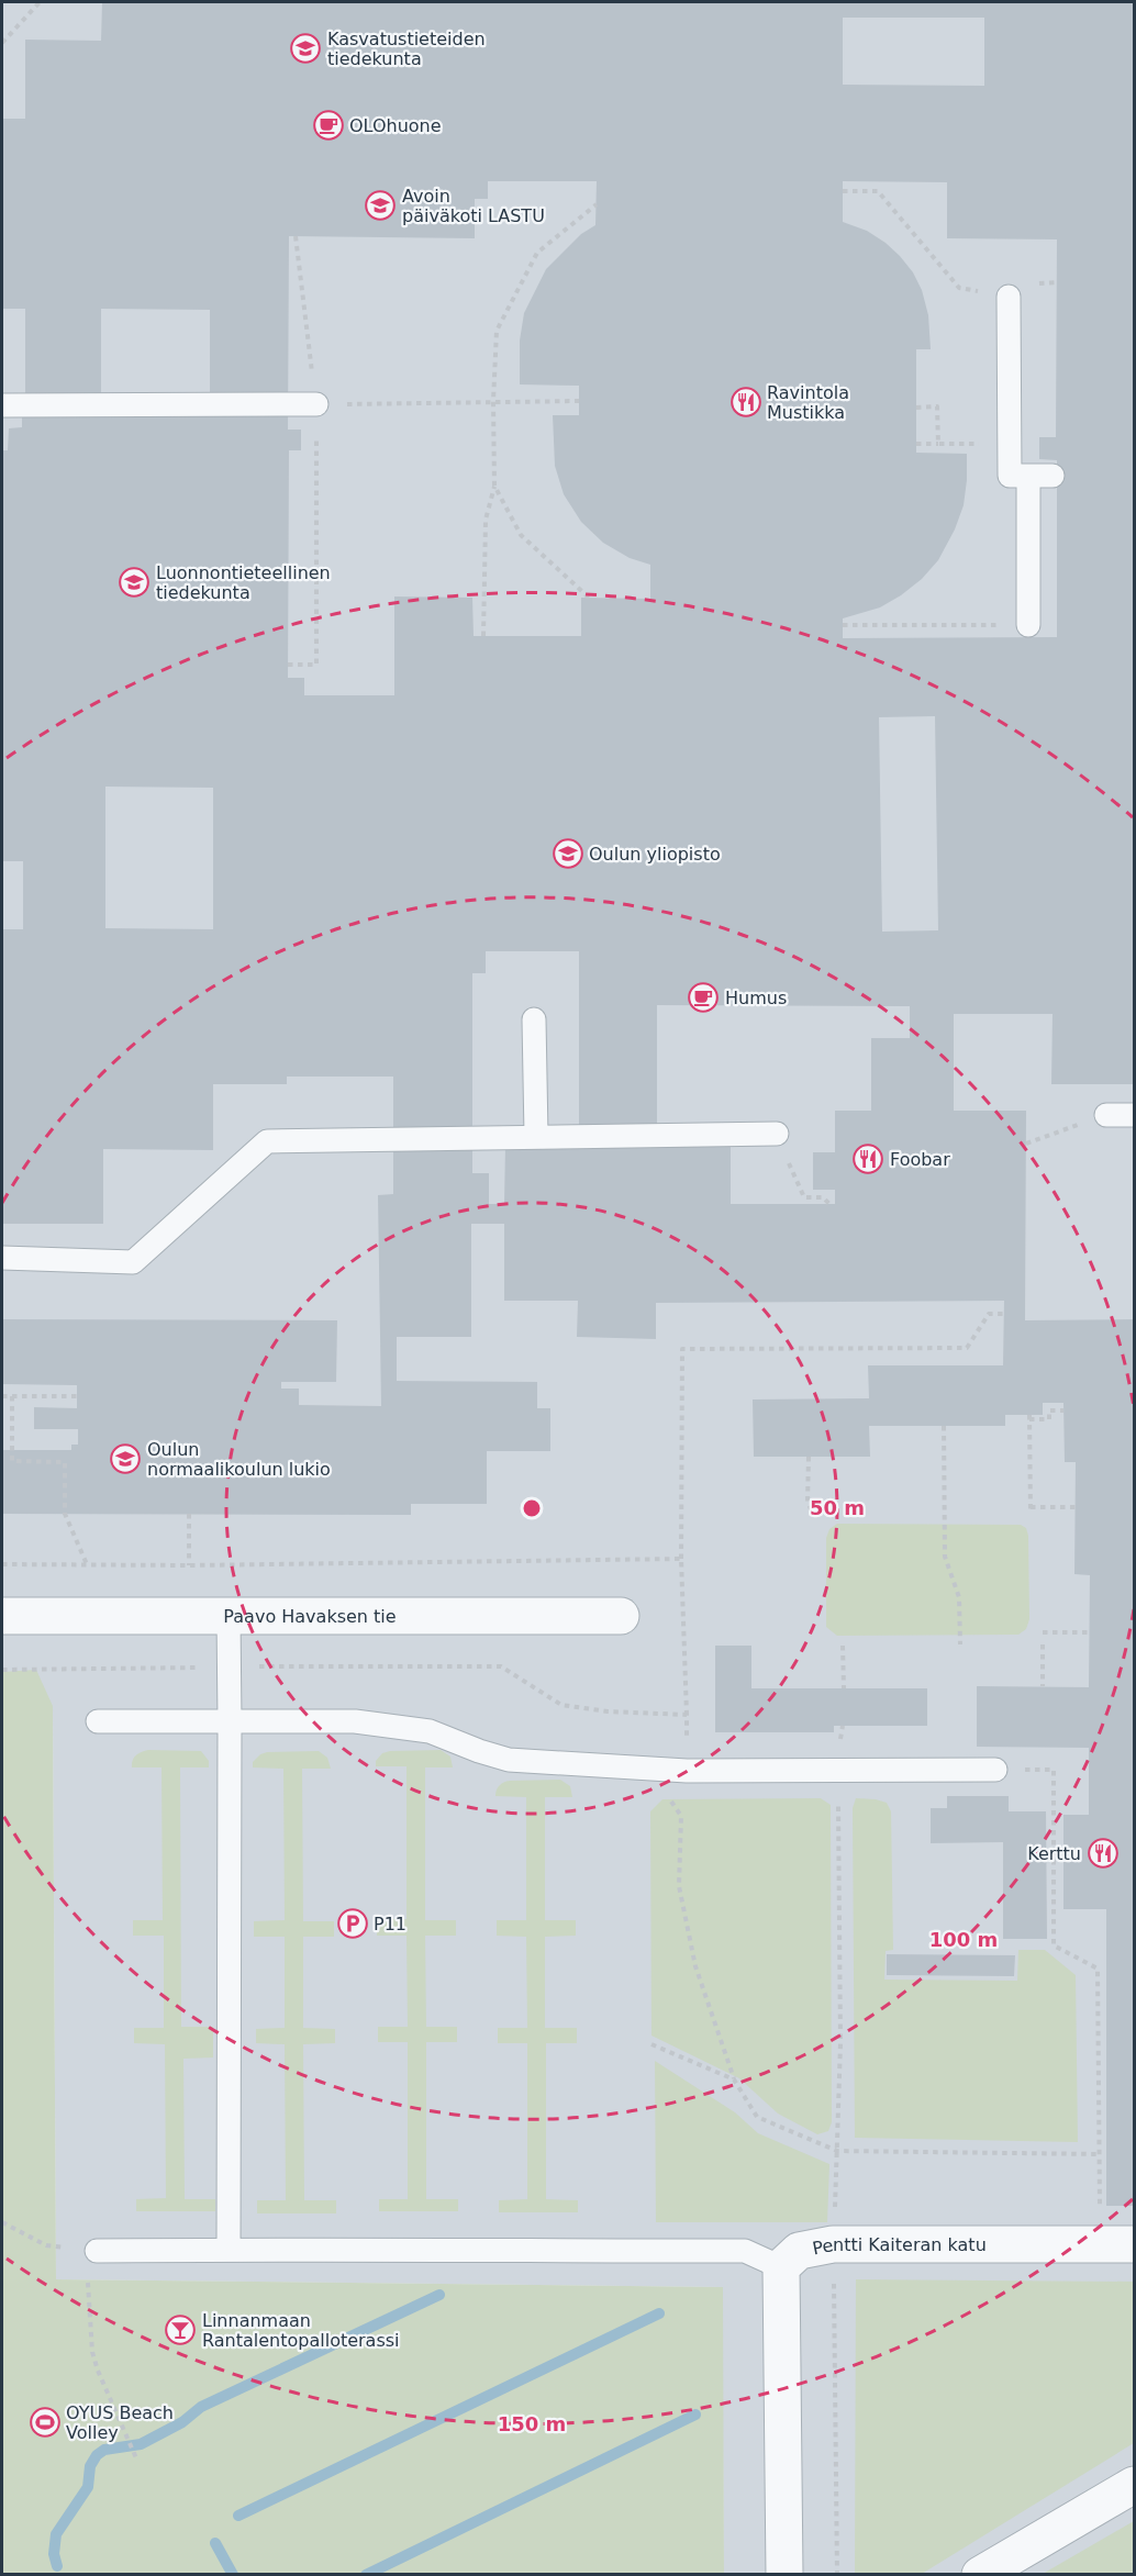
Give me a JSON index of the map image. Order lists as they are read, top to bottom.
{
  "streets": {
    "street": ["Paavo Havaksen tie", "Pentti Kaiteran katu"]
  },
  "places": {
    "school or university": [
      "Kasvatustieteiden tiedekunta",
      "Avoin päiväkoti LASTU",
      "Luonnontieteellinen tiedekunta",
      "Oulun yliopisto",
      "Oulun normaalikoulun lukio"
    ],
    "cafe": ["OLOhuone", "Humus"],
    "restaurant": ["Ravintola Mustikka", "Foobar", "Kerttu"],
    "parking": ["P11"],
    "bar": ["Linnanmaan Rantalentopalloterassi"],
    "sports": ["OYUS Beach Volley"]
  },
  "rings": ["50 m", "100 m", "150 m"]
}
